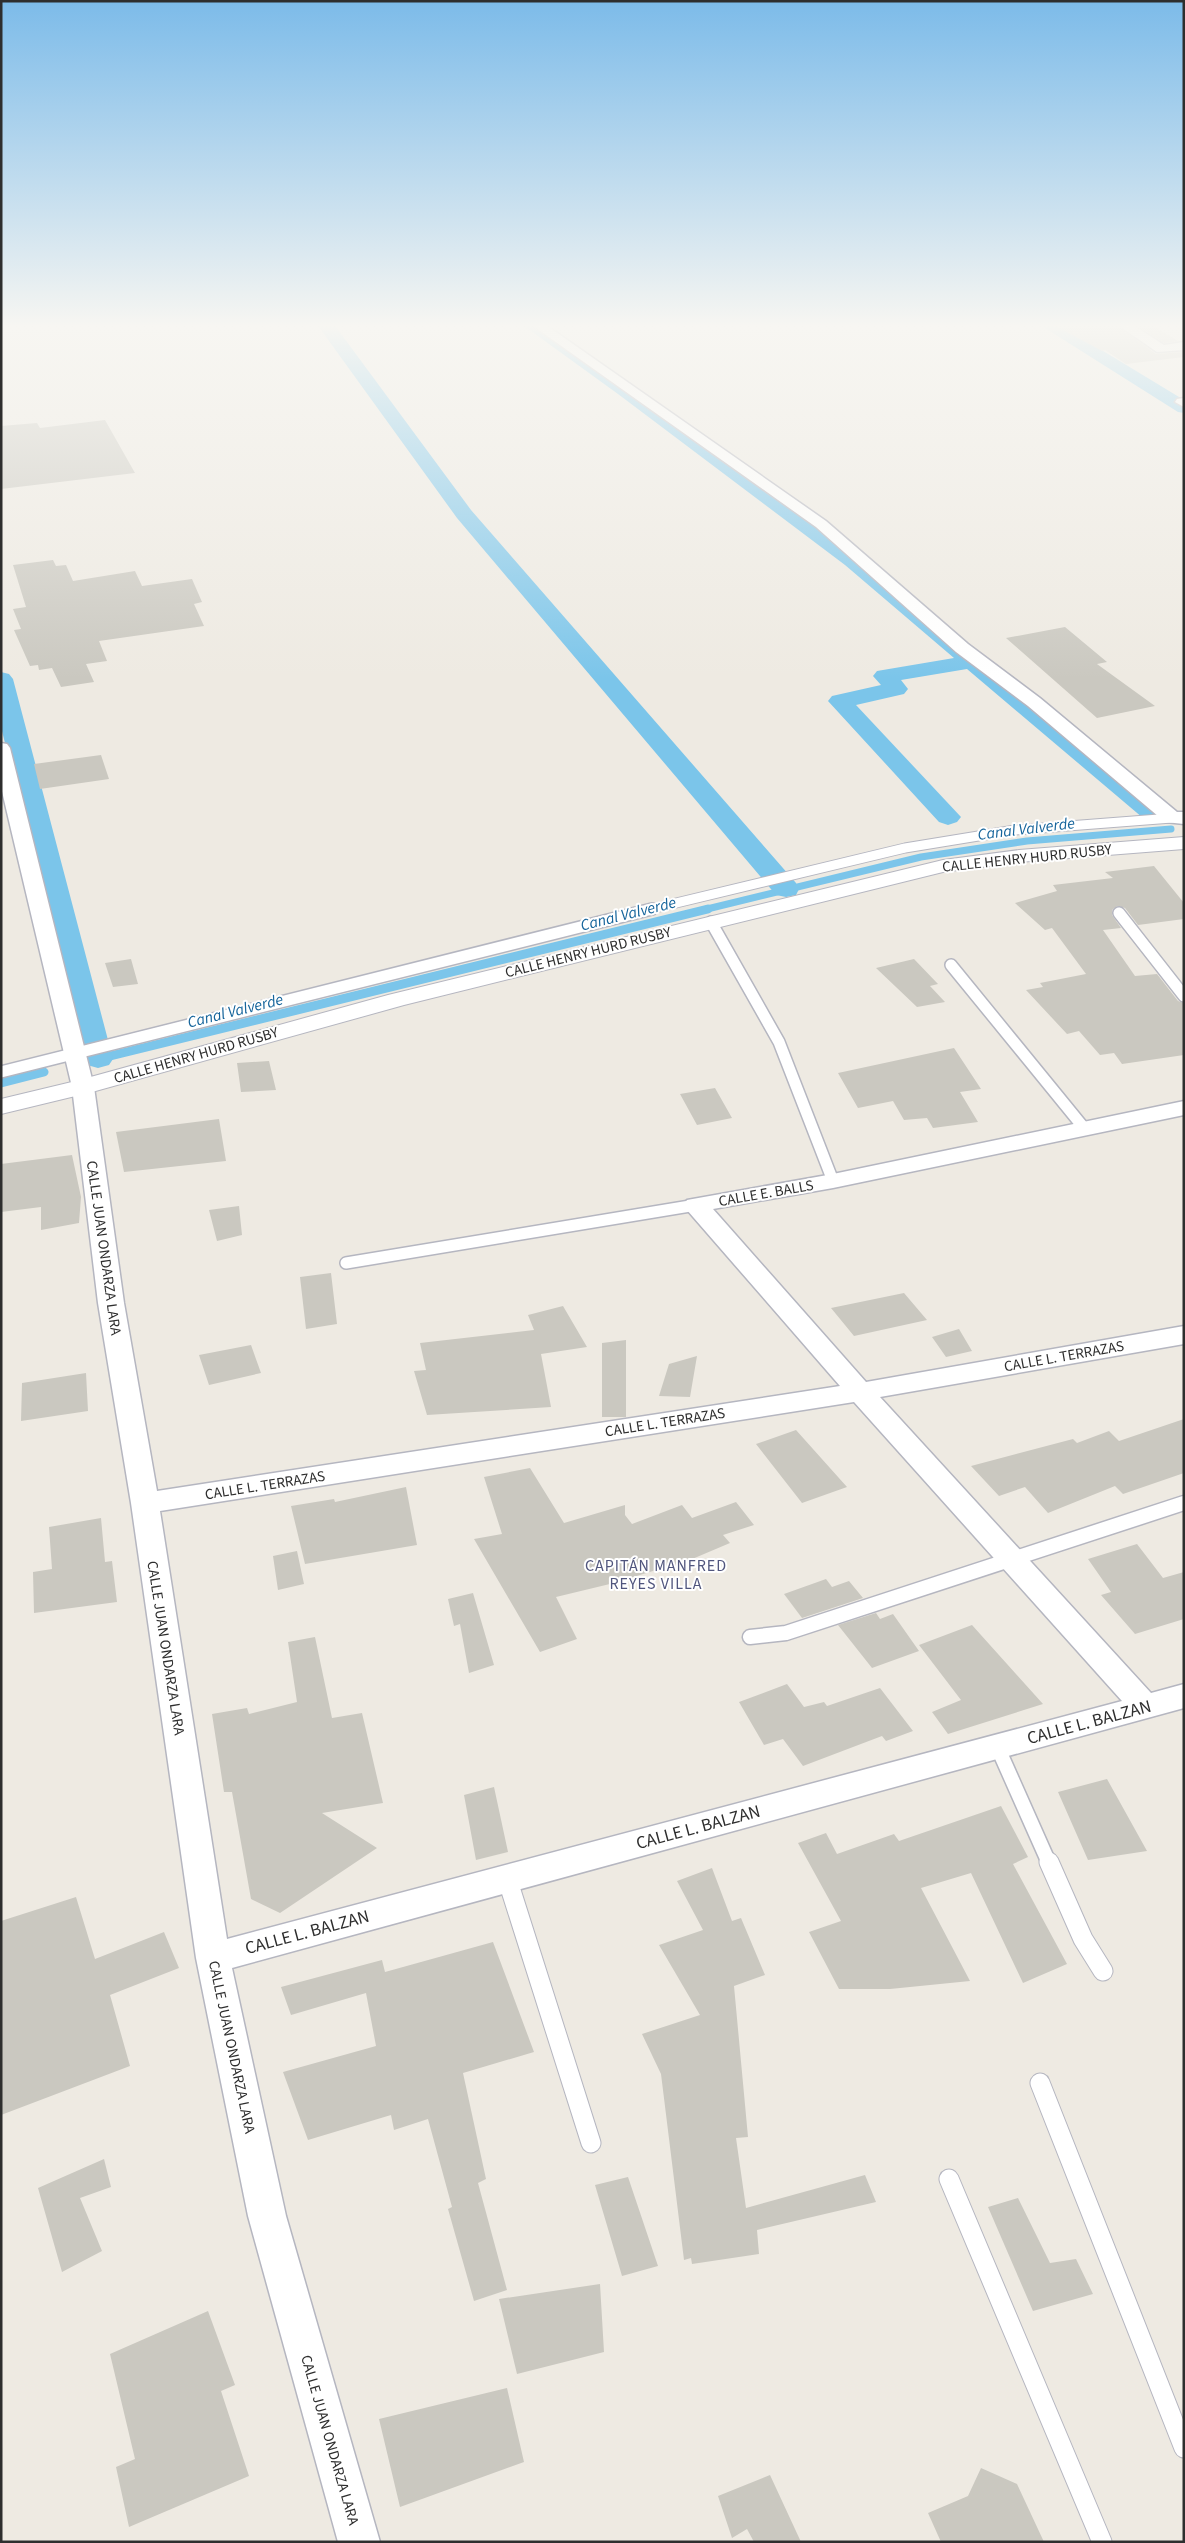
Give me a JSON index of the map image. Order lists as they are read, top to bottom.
{
  "streets": {
    "street": [
      "CALLE HENRY HURD RUSBY",
      "CALLE E. BALLS",
      "CALLE JUAN ONDARZA LARA",
      "CALLE L. TERRAZAS",
      "CALLE L. BALZAN"
    ]
  },
  "crossings": [
    ["CALLE HENRY HURD RUSBY", "CALLE JUAN ONDARZA LARA"],
    ["CALLE JUAN ONDARZA LARA", "CALLE L. TERRAZAS"],
    ["CALLE JUAN ONDARZA LARA", "CALLE L. BALZAN"]
  ],
  "districts": ["CAPITÁN MANFRED REYES VILLA"],
  "water": ["Canal Valverde"]
}
